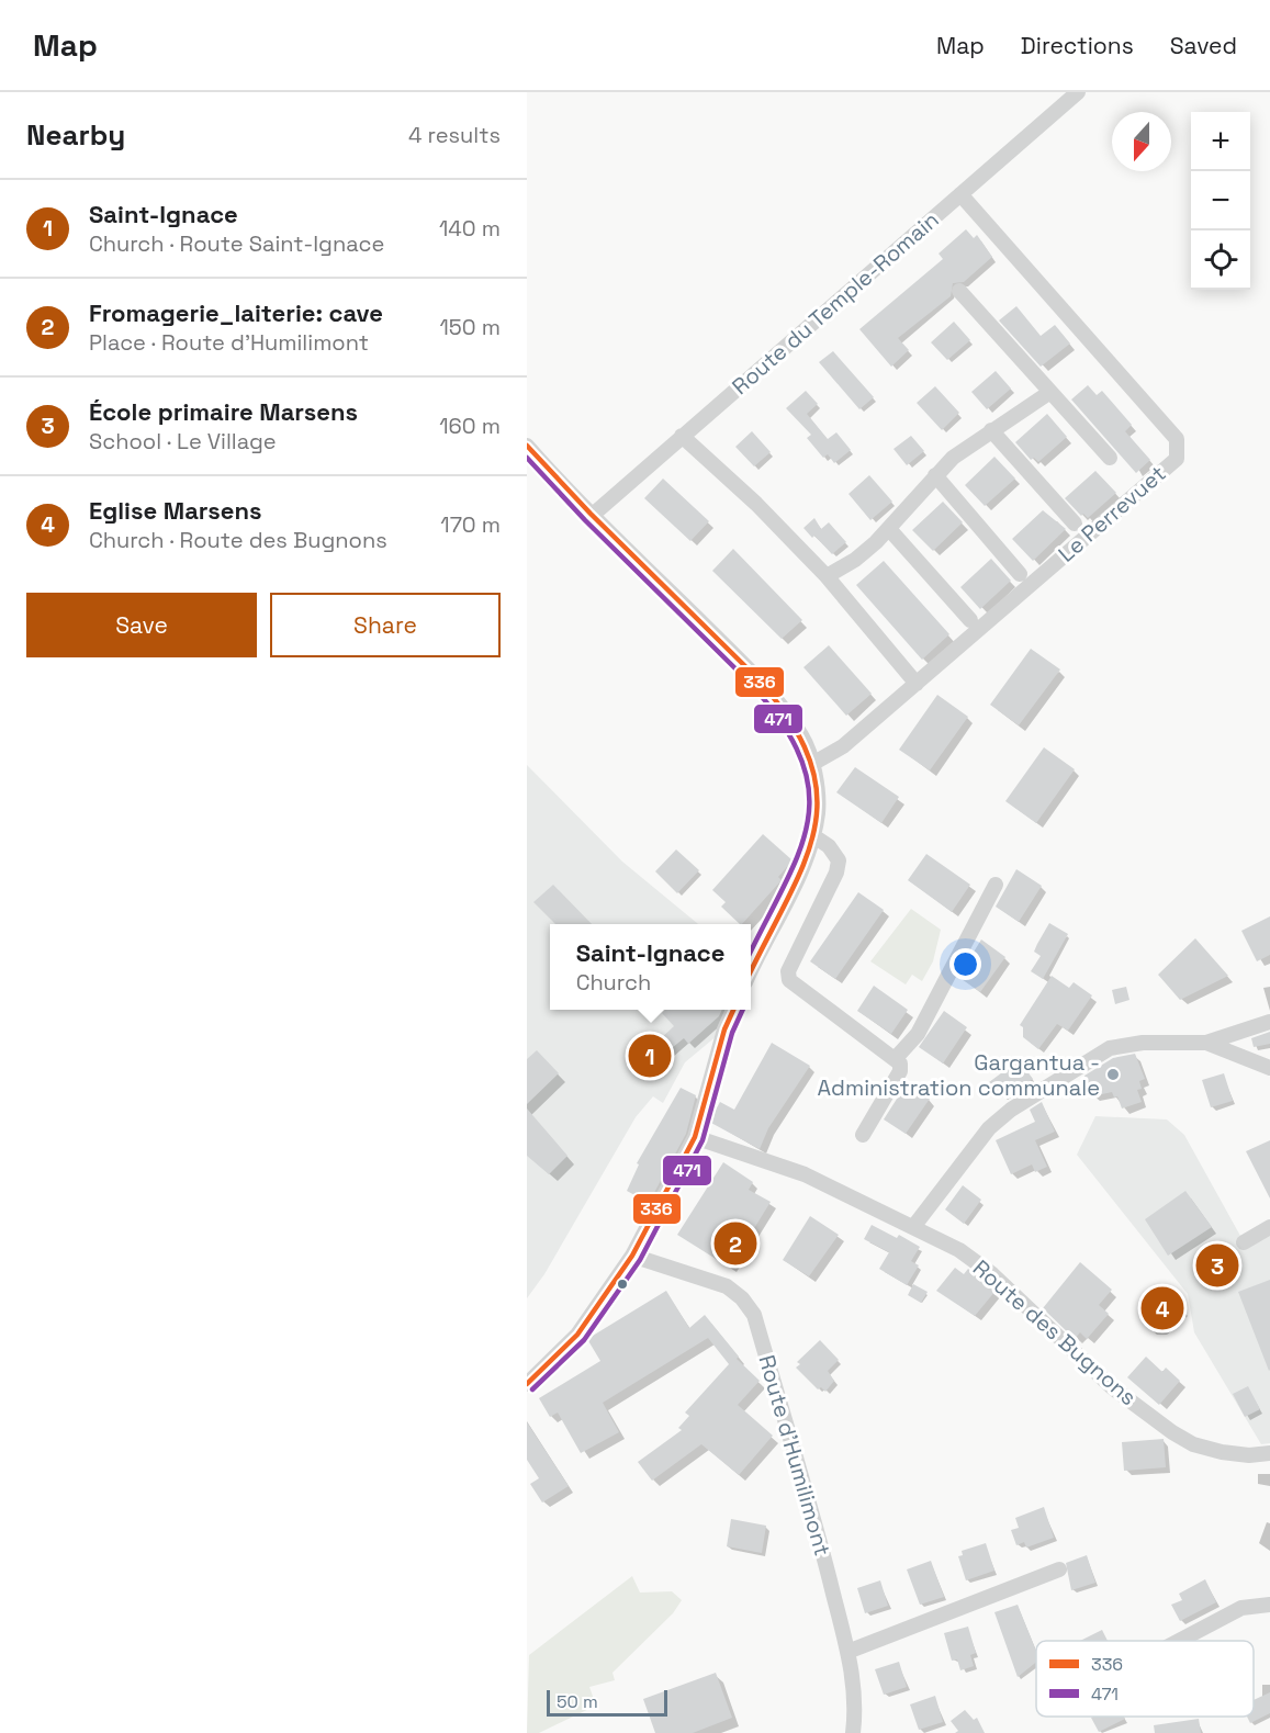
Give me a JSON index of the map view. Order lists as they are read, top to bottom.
{
  "streets": {
    "street": [
      "Route du Temple-Romain",
      "Le Perrevuet",
      "Route des Bugnons",
      "Route d'Humilimont"
    ]
  },
  "crossings": [
    ["Route du Temple-Romain", "Le Perrevuet"]
  ],
  "places": ["Gargantua - Administration communale"],
  "lines": ["transit line 336", "transit line 471"],
  "legend": ["336", "471"],
  "scale_bar": "50 m",
  "north": "bottom",
  "page": {
    "header": "Map",
    "nav": ["Map", "Directions", "Saved"],
    "heading": ["Nearby", "4 results"],
    "map_buttons": ["+", "−"],
    "list": [
      {
        "mark": "1",
        "name": "Saint-Ignace",
        "note": "Church · Route Saint-Ignace",
        "value": "140 m"
      },
      {
        "mark": "2",
        "name": "Fromagerie_laiterie: cave",
        "note": "Place · Route d'Humilimont",
        "value": "150 m"
      },
      {
        "mark": "3",
        "name": "École primaire Marsens",
        "note": "School · Le Village",
        "value": "160 m"
      },
      {
        "mark": "4",
        "name": "Eglise Marsens",
        "note": "Church · Route des Bugnons",
        "value": "170 m"
      }
    ],
    "buttons": ["Save", "Share"],
    "popup": ["Saint-Ignace", "Church"],
    "pins": [
      "1",
      "2",
      "3",
      "4"
    ],
    "scale": "50 m"
  }
}
